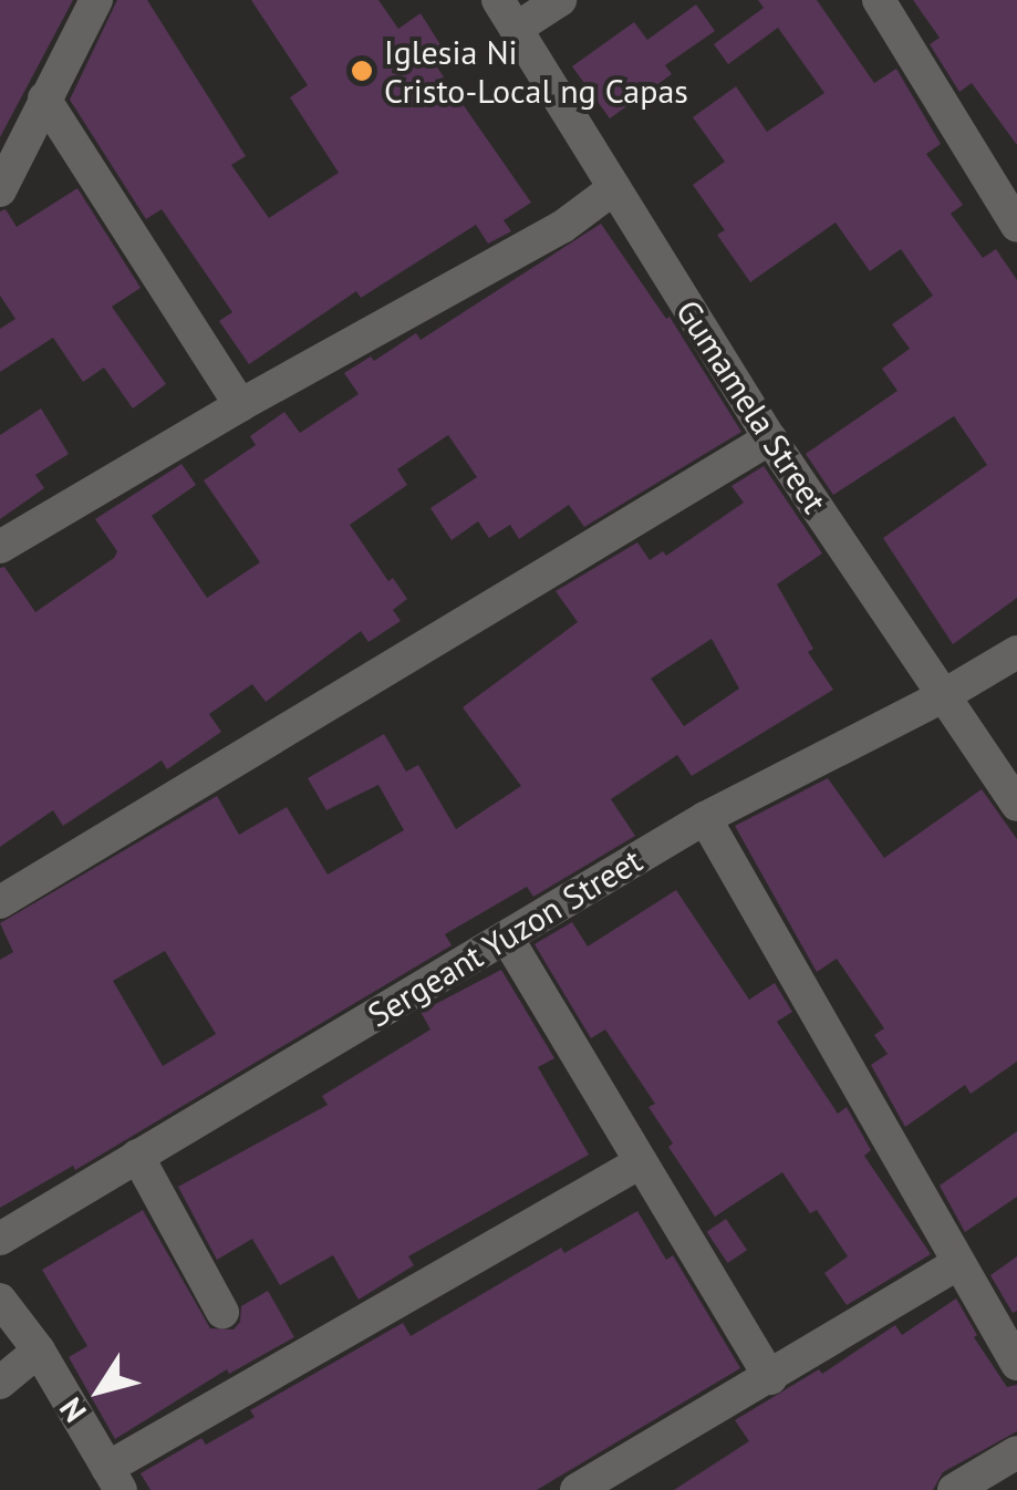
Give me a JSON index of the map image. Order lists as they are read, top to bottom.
{
  "streets": {
    "street": ["Gumamela Street", "Sergeant Yuzon Street"]
  },
  "crossings": [
    ["Gumamela Street", "Sergeant Yuzon Street"]
  ],
  "places": ["Iglesia Ni Cristo-Local ng Capas"],
  "north": "bottom left"
}
